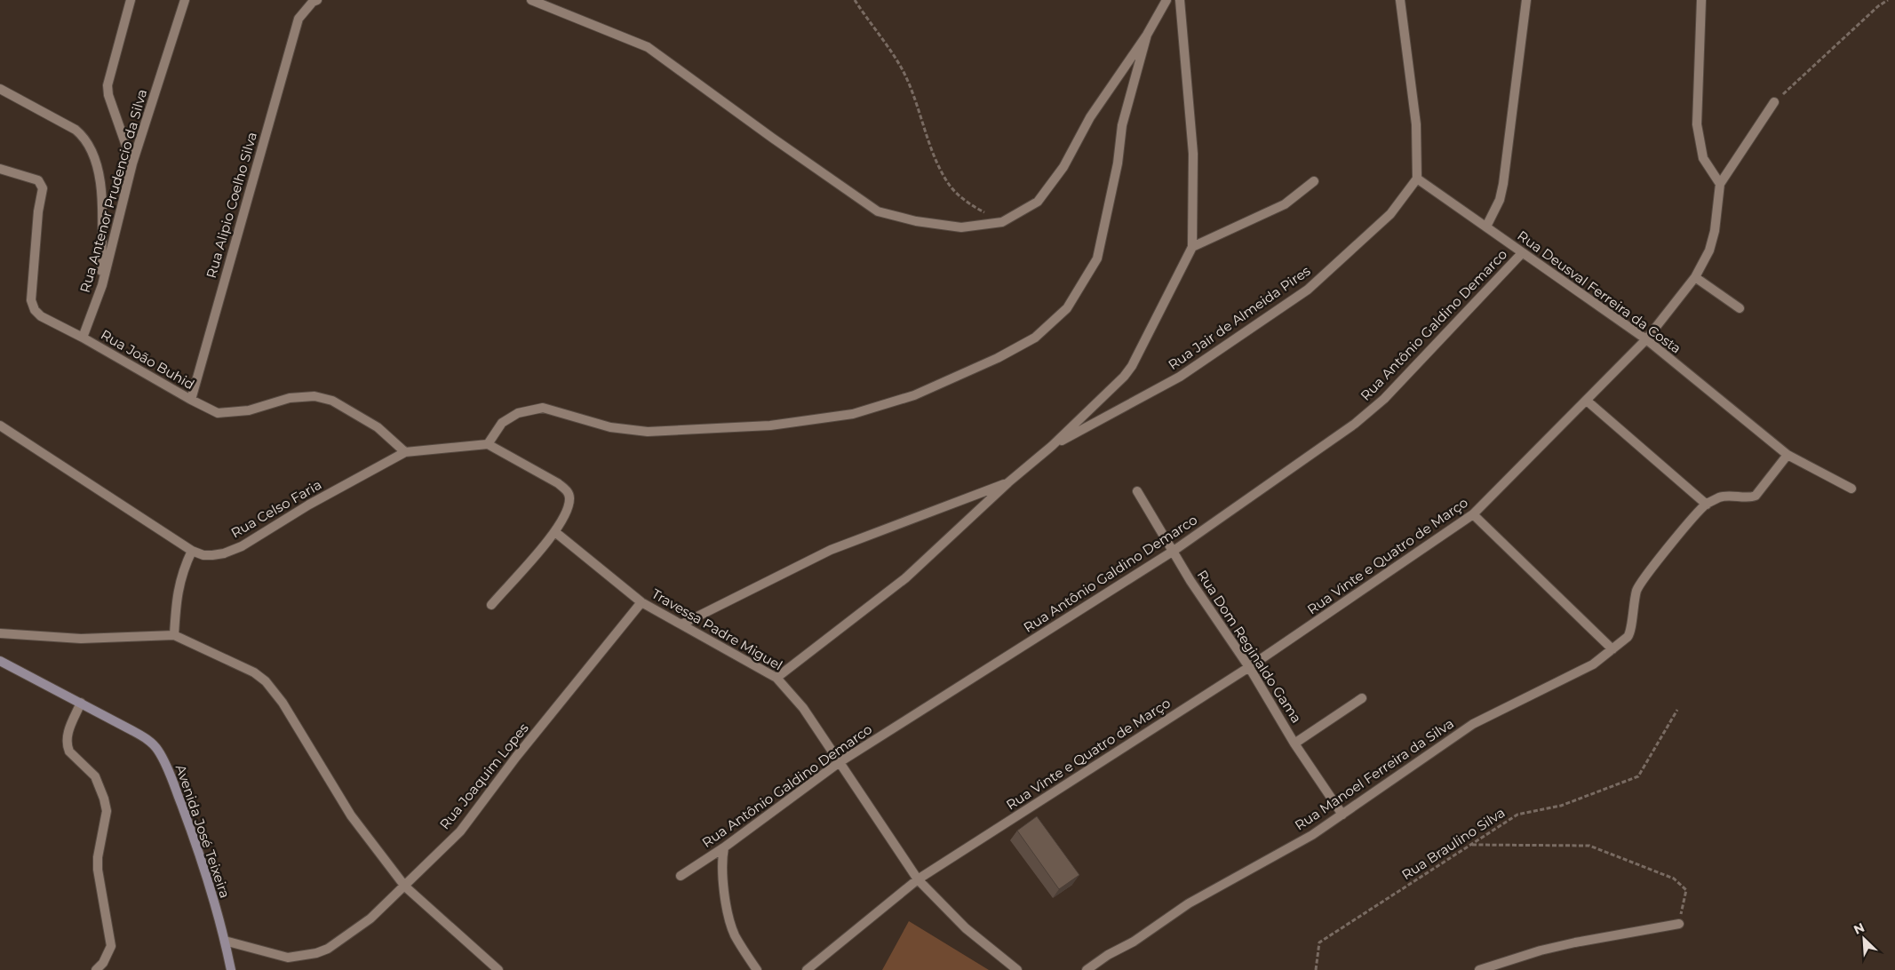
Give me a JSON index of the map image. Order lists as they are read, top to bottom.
{
  "streets": {
    "main road": ["Avenida José Teixeira"],
    "street": [
      "Rua Antenor Prudencio da Silva",
      "Rua Alipio Coelho Silva",
      "Rua Deusval Ferreira da Costa",
      "Rua Jair de Almeida Pires",
      "Rua Antônio Galdino Demarco",
      "Rua João Buhid",
      "Rua Celso Faria",
      "Rua Vinte e Quatro de Março",
      "Travessa Padre Miguel",
      "Rua Dom Reginaldo Gama",
      "Rua Manoel Ferreira da Silva",
      "Rua Joaquim Lopes"
    ],
    "path": ["Rua Braulino Silva"]
  },
  "crossings": [
    ["Rua Antenor Prudencio da Silva", "Rua João Buhid"],
    ["Rua Alipio Coelho Silva", "Rua João Buhid"],
    ["Rua Deusval Ferreira da Costa", "Rua Jair de Almeida Pires"],
    ["Rua Deusval Ferreira da Costa", "Rua Antônio Galdino Demarco"],
    ["Rua Deusval Ferreira da Costa", "Rua Vinte e Quatro de Março"],
    ["Rua Deusval Ferreira da Costa", "Rua Manoel Ferreira da Silva"],
    ["Rua Antônio Galdino Demarco", "Travessa Padre Miguel"],
    ["Rua Antônio Galdino Demarco", "Rua Dom Reginaldo Gama"],
    ["Rua João Buhid", "Rua Celso Faria"],
    ["Rua Vinte e Quatro de Março", "Travessa Padre Miguel"],
    ["Rua Vinte e Quatro de Março", "Rua Dom Reginaldo Gama"],
    ["Travessa Padre Miguel", "Rua Joaquim Lopes"],
    ["Rua Dom Reginaldo Gama", "Rua Manoel Ferreira da Silva"],
    ["Rua Joaquim Lopes", "Avenida José Teixeira"]
  ],
  "north": "top left"
}
